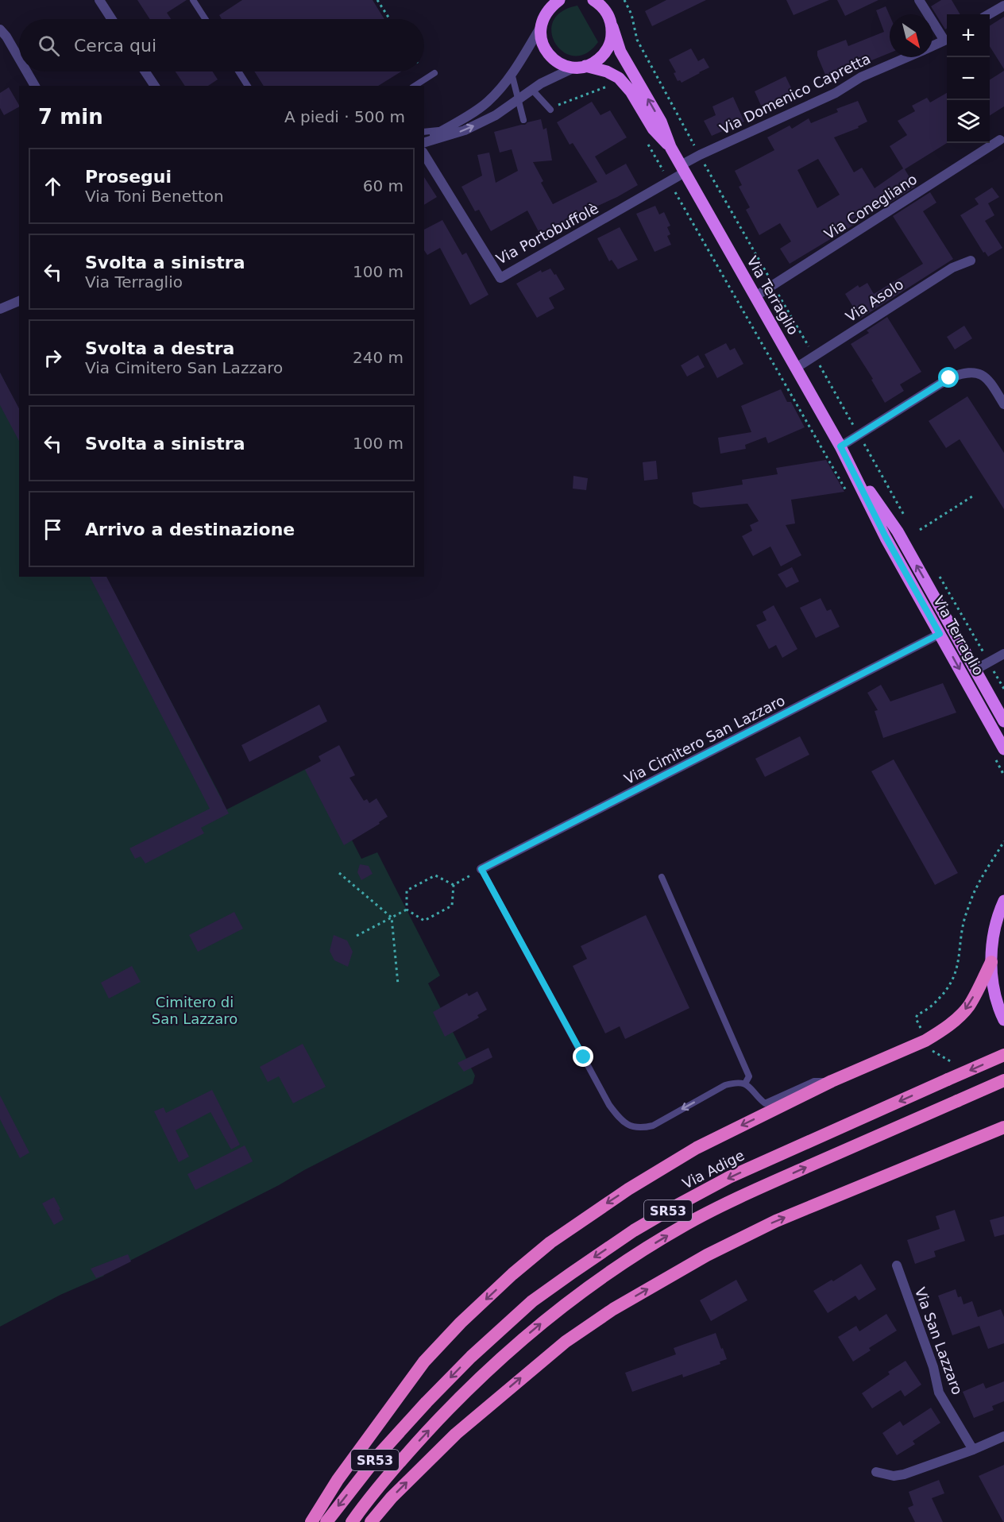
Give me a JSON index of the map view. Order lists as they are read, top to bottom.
{
  "streets": {
    "highway": ["Via Adige", "SR53"],
    "main road": ["Via Terraglio"],
    "street": [
      "Via Domenico Capretta",
      "Via Conegliano",
      "Via Portobuffolè",
      "Via Asolo",
      "Via Cimitero San Lazzaro",
      "Via San Lazzaro"
    ]
  },
  "crossings": [
    ["Via Domenico Capretta", "Via Portobuffolè"],
    ["Via Domenico Capretta", "Via Terraglio"],
    ["Via Conegliano", "Via Terraglio"],
    ["Via Portobuffolè", "Via Terraglio"],
    ["Via Terraglio", "Via Asolo"],
    ["Via Terraglio", "Via Cimitero San Lazzaro"]
  ],
  "parks": ["Cimitero di San Lazzaro"],
  "north": "bottom right",
  "page": {
    "map_buttons": ["+", "−"],
    "search": "Cerca qui",
    "heading": ["7 min", "A piedi · 500 m"],
    "list": [
      ["Prosegui", "Via Toni Benetton", "60 m"],
      ["Svolta a sinistra", "Via Terraglio", "100 m"],
      ["Svolta a destra", "Via Cimitero San Lazzaro", "240 m"],
      ["Svolta a sinistra", "100 m"],
      "Arrivo a destinazione"
    ]
  }
}
